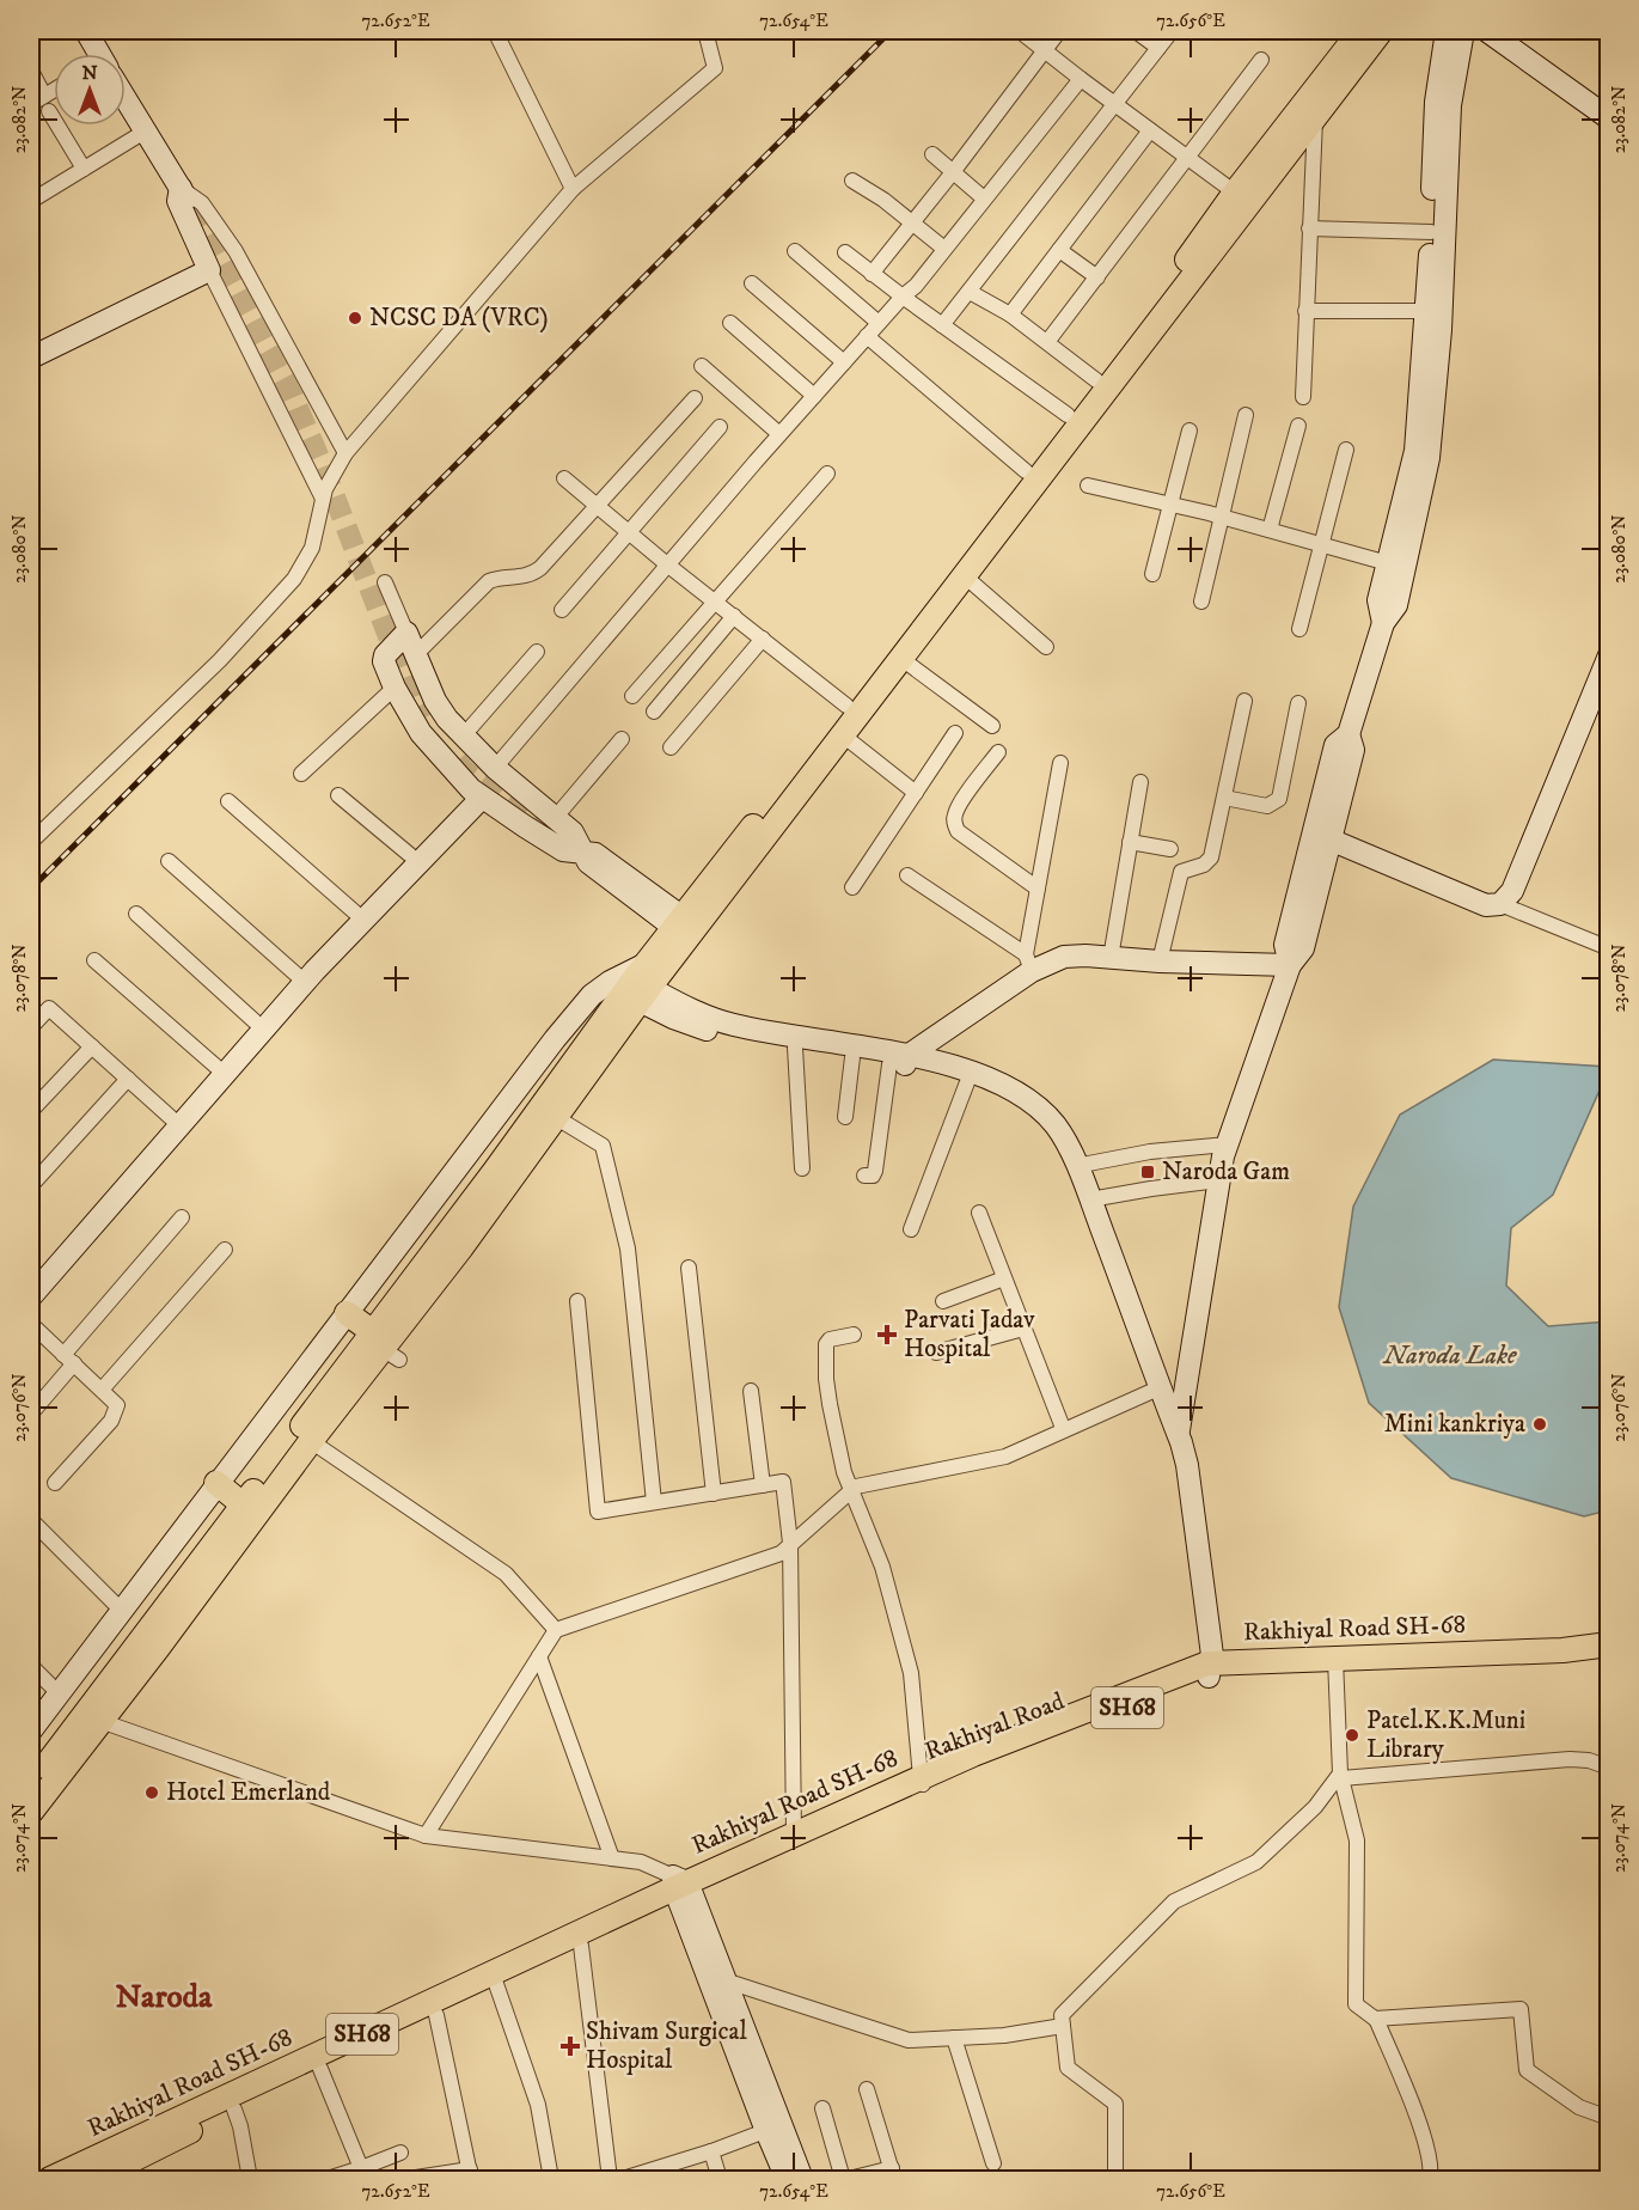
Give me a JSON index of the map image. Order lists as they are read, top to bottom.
{
  "streets": {
    "main road": ["Rakhiyal Road SH-68", "SH68", "Rakhiyal Road"]
  },
  "crossings": [
    ["Rakhiyal Road SH-68", "Rakhiyal Road"]
  ],
  "districts": ["Naroda"],
  "water": ["Naroda Lake"],
  "places": {
    "other": [
      "NCSC DA (VRC)",
      "Mini kankriya",
      "Patel.K.K.Muni Library",
      "Hotel Emerland"
    ],
    "transit": ["Naroda Gam"],
    "health": ["Parvati Jadav Hospital", "Shivam Surgical Hospital"]
  },
  "north": "top",
  "coordinates": [
    "72.652°E",
    "72.654°E",
    "72.656°E",
    "23.082°N",
    "23.080°N",
    "23.078°N",
    "23.076°N",
    "23.074°N"
  ]
}
